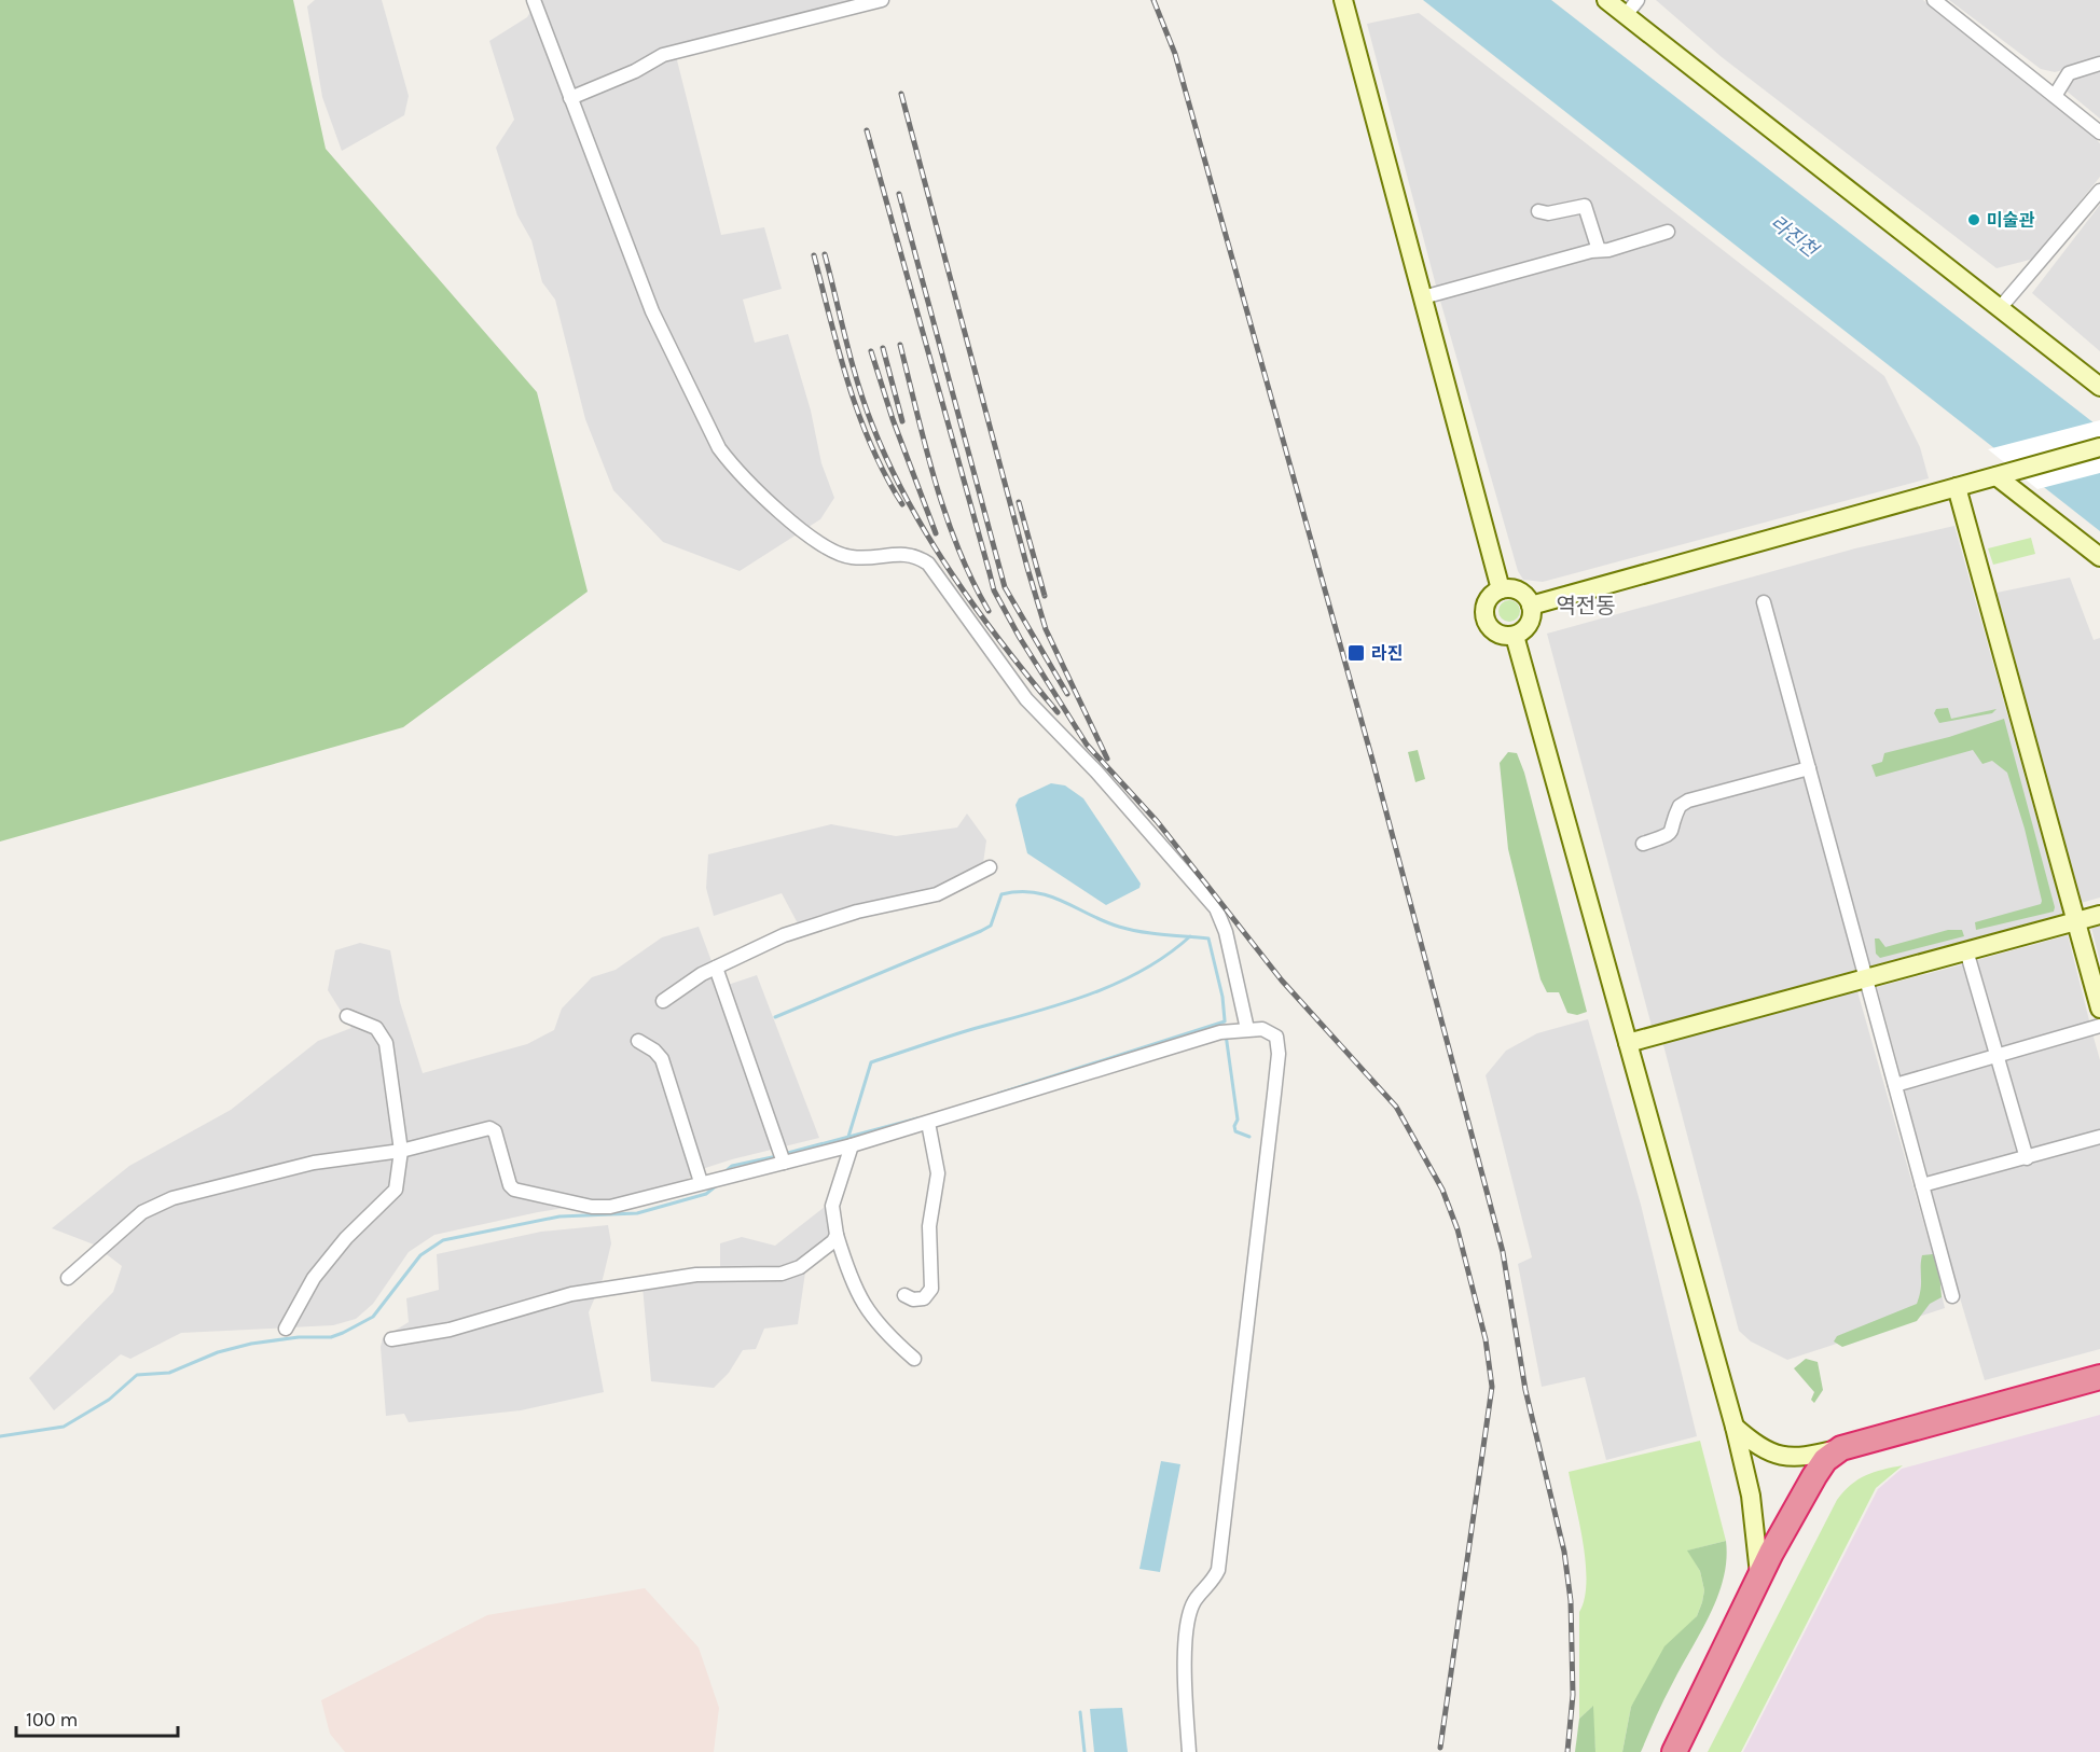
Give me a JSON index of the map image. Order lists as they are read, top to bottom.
{
  "districts": ["역전동"],
  "water": ["라진천"],
  "places": {
    "other": ["미술관"],
    "transit": ["라진"]
  },
  "scale_bar": "100 m"
}
